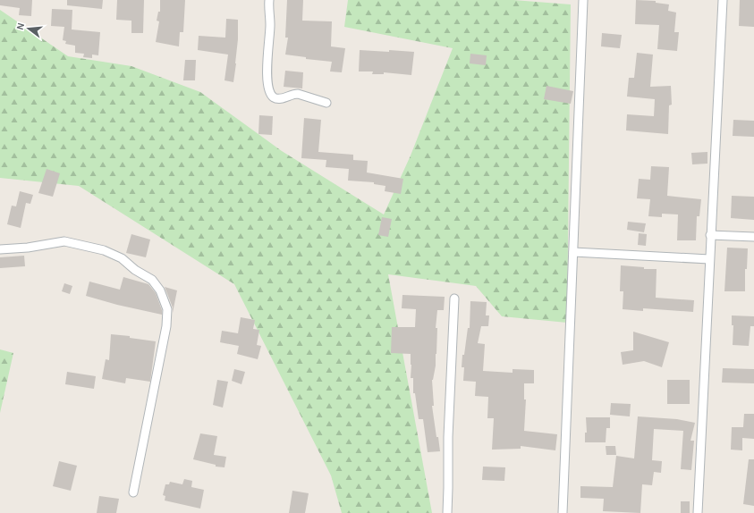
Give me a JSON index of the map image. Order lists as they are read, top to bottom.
{
  "north": "left"
}
